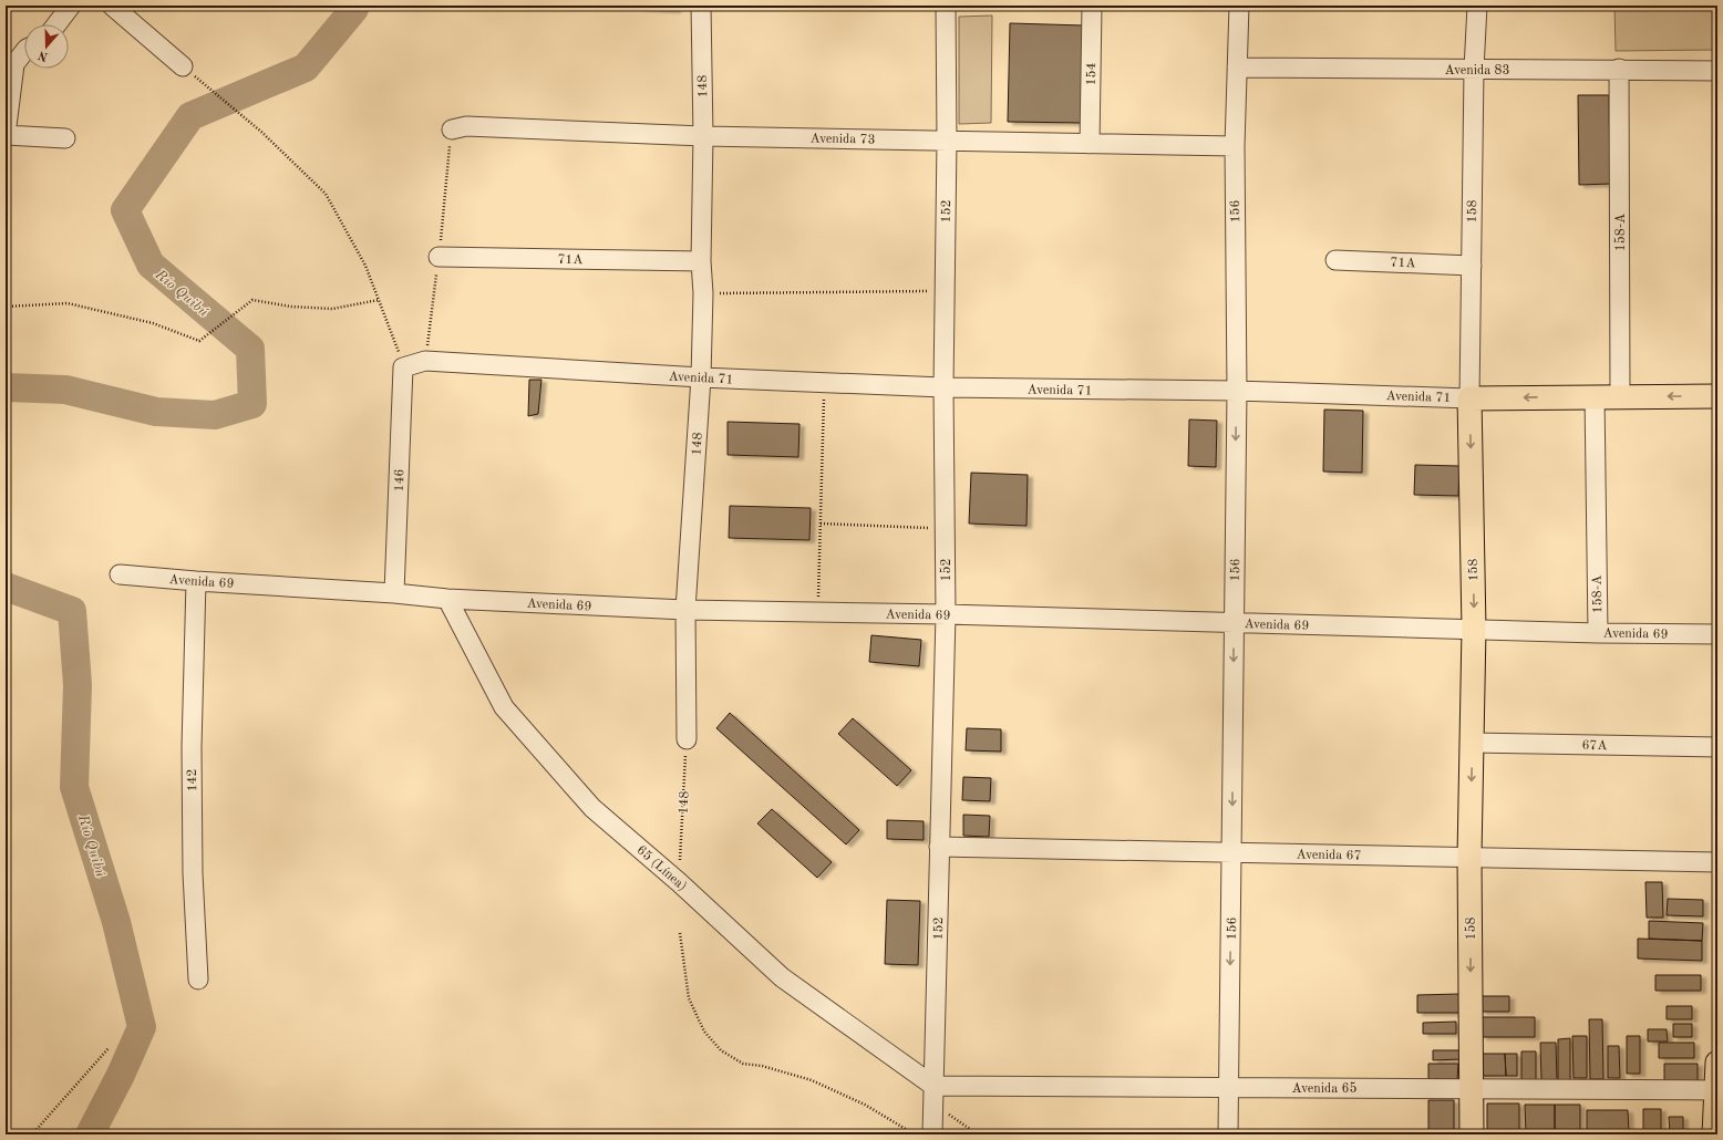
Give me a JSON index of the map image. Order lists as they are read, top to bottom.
{
  "streets": {
    "main road": ["158", "Avenida 71"],
    "street": [
      "Avenida 83",
      "154",
      "148",
      "Avenida 73",
      "152",
      "156",
      "158-A",
      "71A",
      "146",
      "Avenida 69",
      "67A",
      "142",
      "Avenida 67",
      "65 (Línea)",
      "Avenida 65"
    ]
  },
  "crossings": [
    ["Avenida 83", "156"],
    ["Avenida 83", "158"],
    ["Avenida 83", "158-A"],
    ["154", "Avenida 73"],
    ["148", "Avenida 73"],
    ["148", "71A"],
    ["148", "Avenida 71"],
    ["148", "Avenida 69"],
    ["148", "65 (Línea)"],
    ["Avenida 73", "152"],
    ["Avenida 73", "156"],
    ["152", "Avenida 71"],
    ["152", "Avenida 69"],
    ["152", "Avenida 67"],
    ["152", "65 (Línea)"],
    ["152", "Avenida 65"],
    ["156", "Avenida 71"],
    ["156", "Avenida 69"],
    ["156", "Avenida 67"],
    ["156", "Avenida 65"],
    ["158", "71A"],
    ["158", "Avenida 71"],
    ["158", "Avenida 69"],
    ["158", "67A"],
    ["158", "Avenida 67"],
    ["158", "Avenida 65"],
    ["158-A", "Avenida 71"],
    ["158-A", "Avenida 69"],
    ["Avenida 71", "146"],
    ["146", "Avenida 69"],
    ["Avenida 69", "142"],
    ["Avenida 69", "65 (Línea)"],
    ["65 (Línea)", "Avenida 65"]
  ],
  "one_way": ["156", "158"],
  "water": ["Río Quibú"],
  "north": "bottom"
}
